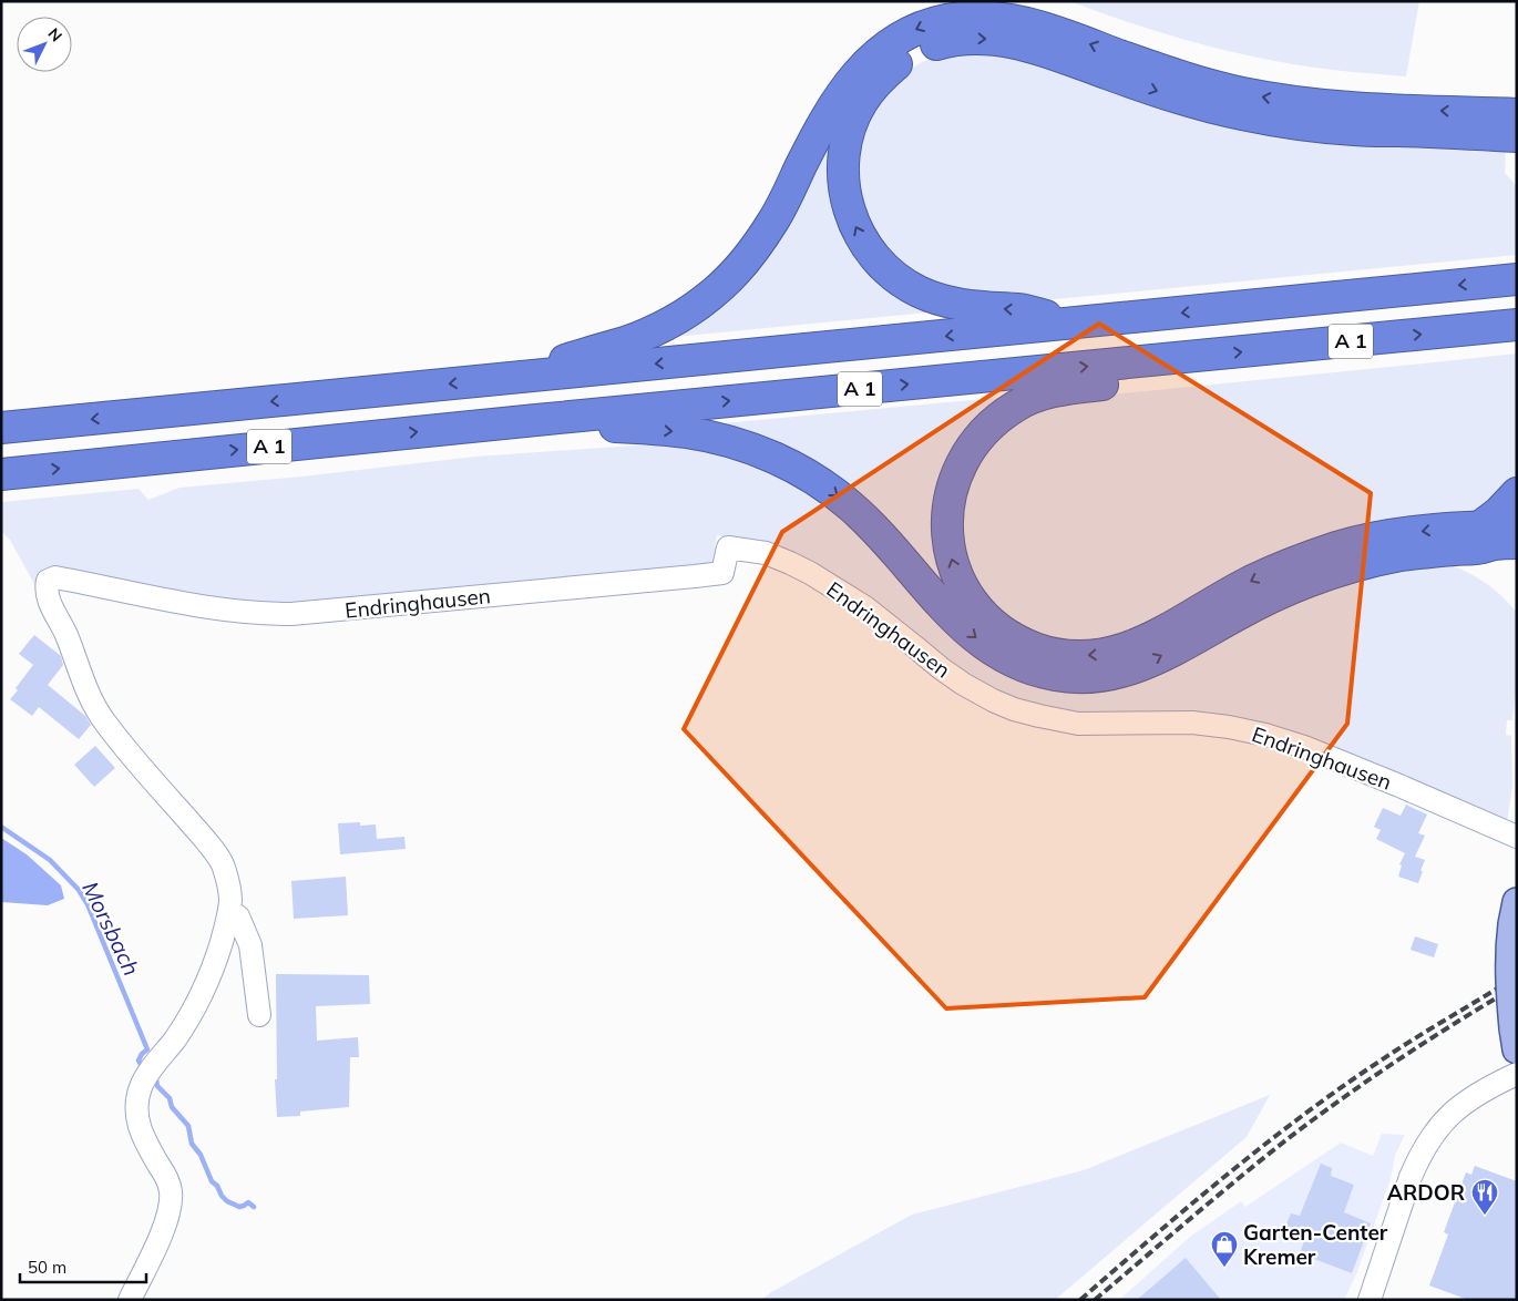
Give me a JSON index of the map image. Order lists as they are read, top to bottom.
{
  "streets": {
    "highway": ["A 1"],
    "street": ["Endringhausen"]
  },
  "water": ["Morsbach"],
  "places": {
    "restaurant": ["ARDOR"],
    "shop": ["Garten-Center Kremer"]
  },
  "scale_bar": "50 m",
  "north": "top right"
}
